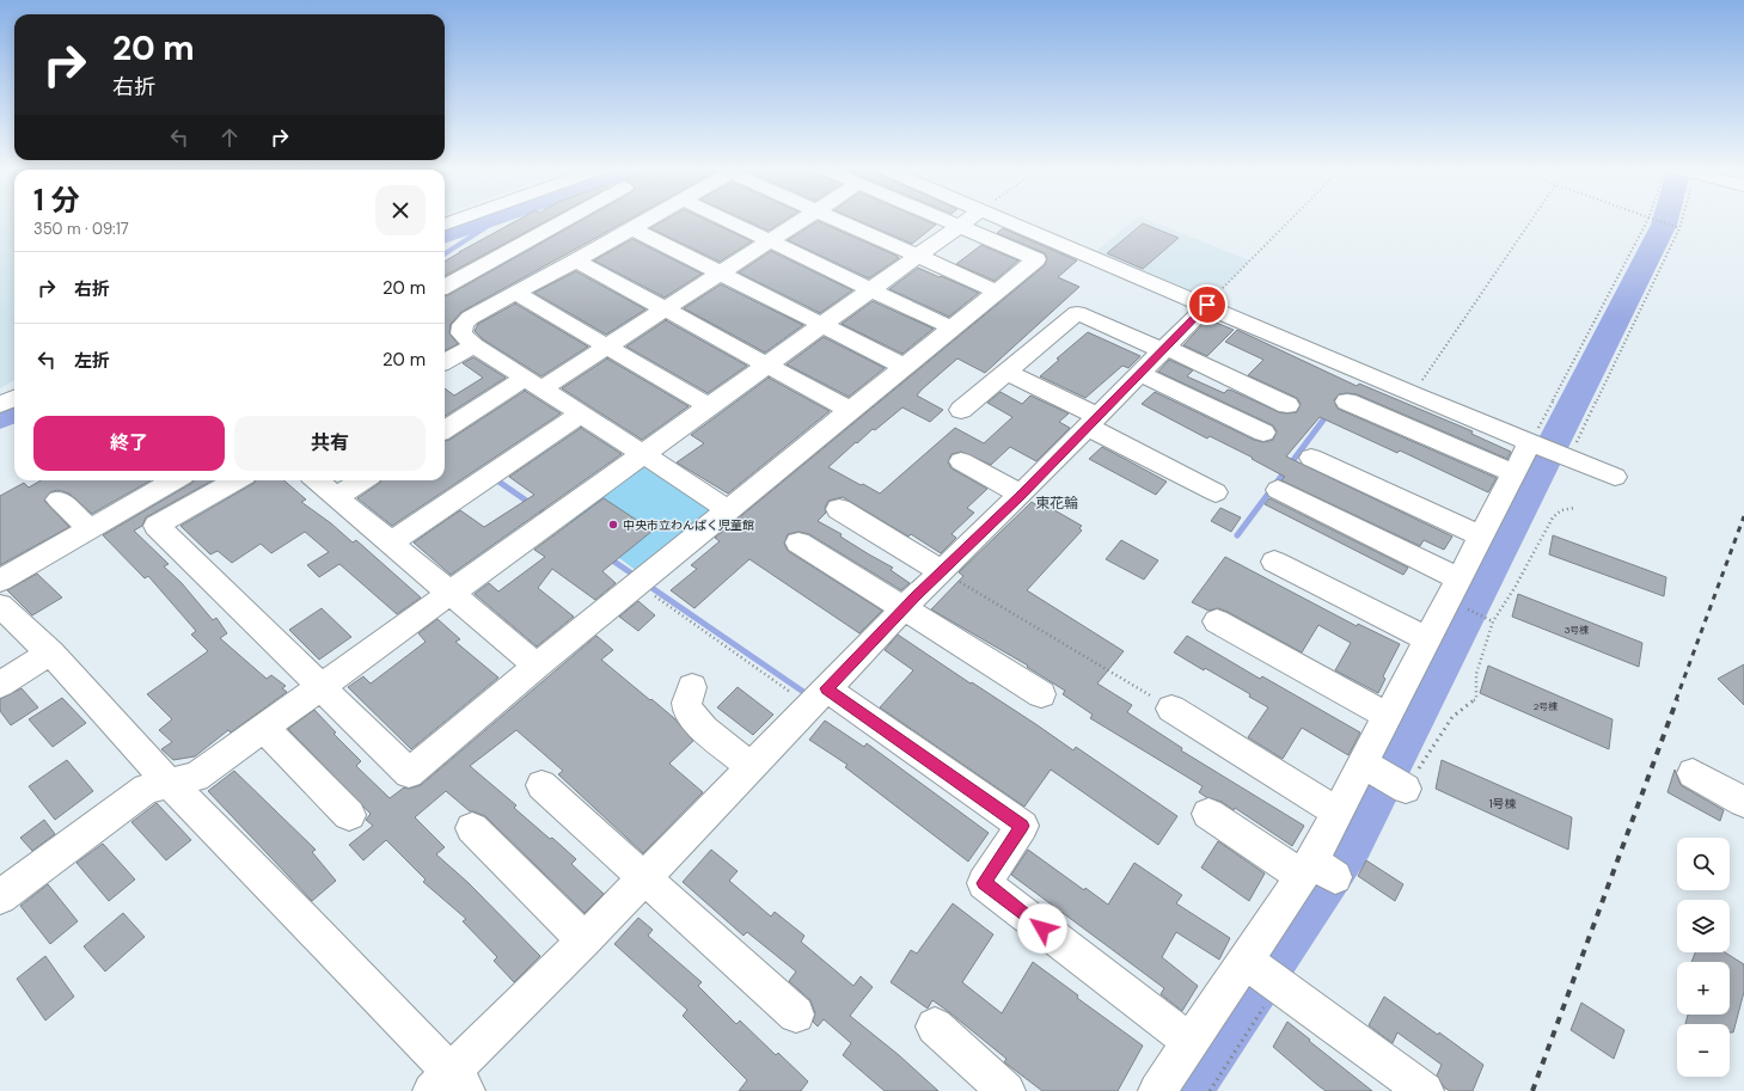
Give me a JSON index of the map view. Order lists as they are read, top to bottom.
{
  "districts": ["東花輪"],
  "places": ["中央市立わんぱく児童館"],
  "house_numbers": ["3号棟", "2号棟", "1号棟"],
  "page": {
    "turn": ["20 m", "右折"],
    "heading": ["1 分", "350 m · 09:17"],
    "list": [
      {
        "name": "右折",
        "value": "20 m"
      },
      {
        "name": "左折",
        "value": "20 m"
      }
    ],
    "buttons": ["終了", "共有"],
    "map_buttons": ["+", "−"]
  }
}
